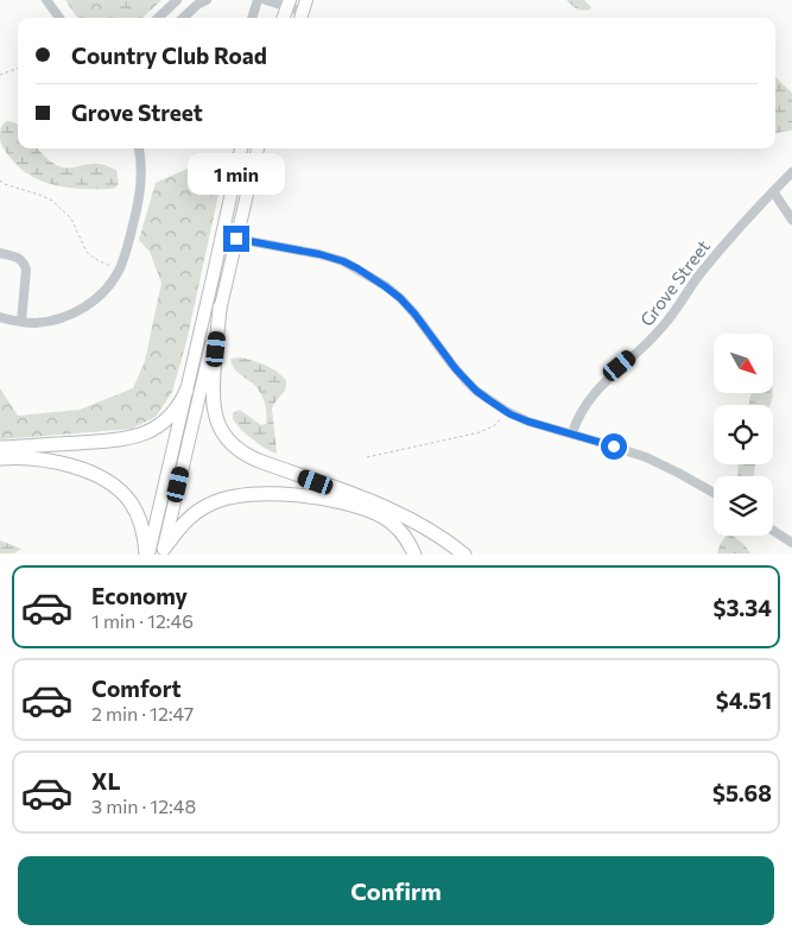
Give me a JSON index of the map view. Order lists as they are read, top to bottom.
{
  "streets": {
    "street": ["Grove Street"]
  },
  "north": "bottom right",
  "page": {
    "banner": ["Country Club Road", "Grove Street"],
    "bubble": "1 min",
    "list": [
      {
        "name": "Economy",
        "note": "1 min · 12:46",
        "value": "$3.34"
      },
      {
        "name": "Comfort",
        "note": "2 min · 12:47",
        "value": "$4.51"
      },
      {
        "name": "XL",
        "note": "3 min · 12:48",
        "value": "$5.68"
      }
    ],
    "buttons": "Confirm"
  }
}
